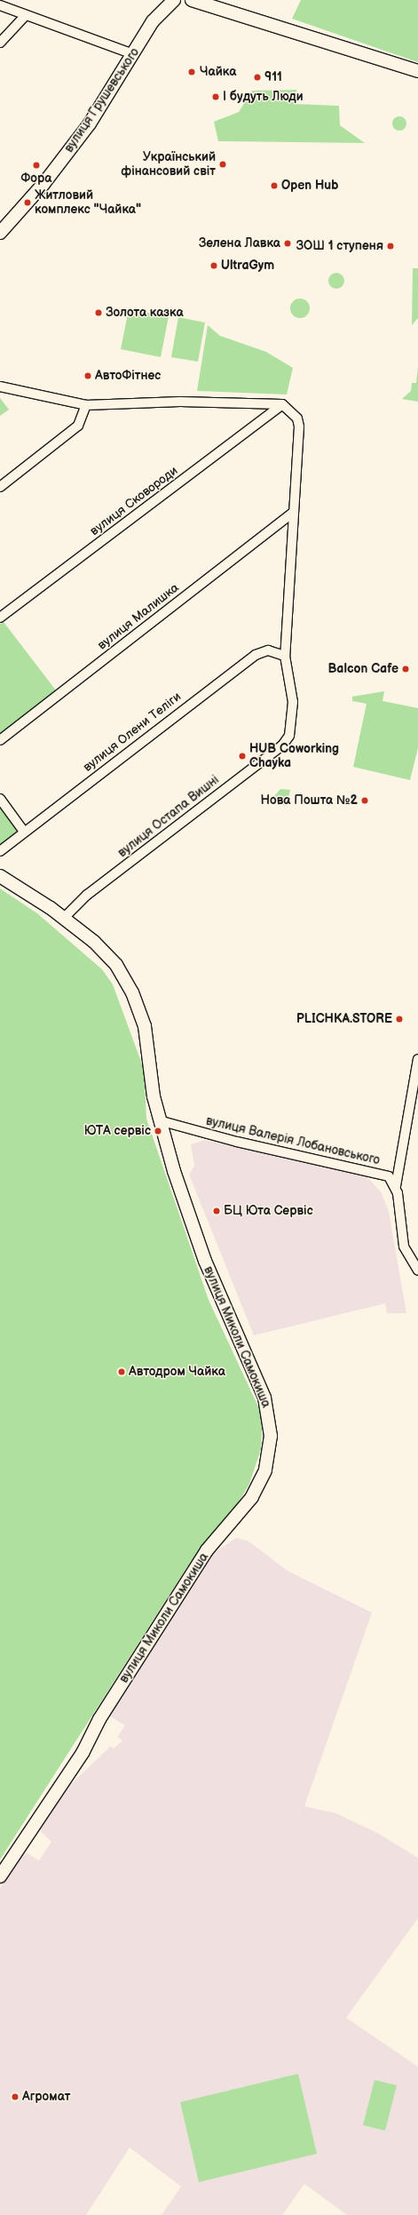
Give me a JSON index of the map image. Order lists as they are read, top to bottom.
{
  "streets": {
    "street": [
      "вулиця Грушевського",
      "вулиця Сковороди",
      "вулиця Малишка",
      "вулиця Олени Теліги",
      "вулиця Остапа Вишні",
      "вулиця Валерія Лобановського",
      "вулиця Миколи Самокиша"
    ]
  },
  "crossings": [
    ["вулиця Олени Теліги", "вулиця Остапа Вишні"],
    ["вулиця Остапа Вишні", "вулиця Миколи Самокиша"],
    ["вулиця Валерія Лобановського", "вулиця Миколи Самокиша"]
  ],
  "places": [
    "Чайка",
    "911",
    "І будуть Люди",
    "Український фінансовий світ",
    "Фора",
    "Open Hub",
    "Житловий комплекс \"Чайка\"",
    "Зелена Лавка",
    "ЗОШ 1 ступеня",
    "UltraGym",
    "Золота казка",
    "АвтоФітнес",
    "Balcon Cafe",
    "HUB Coworking Chayka",
    "Нова Пошта №2",
    "PLICHKA.STORE",
    "ЮТА сервіс",
    "БЦ Юта Сервіс",
    "Автодром Чайка",
    "Агромат"
  ]
}
